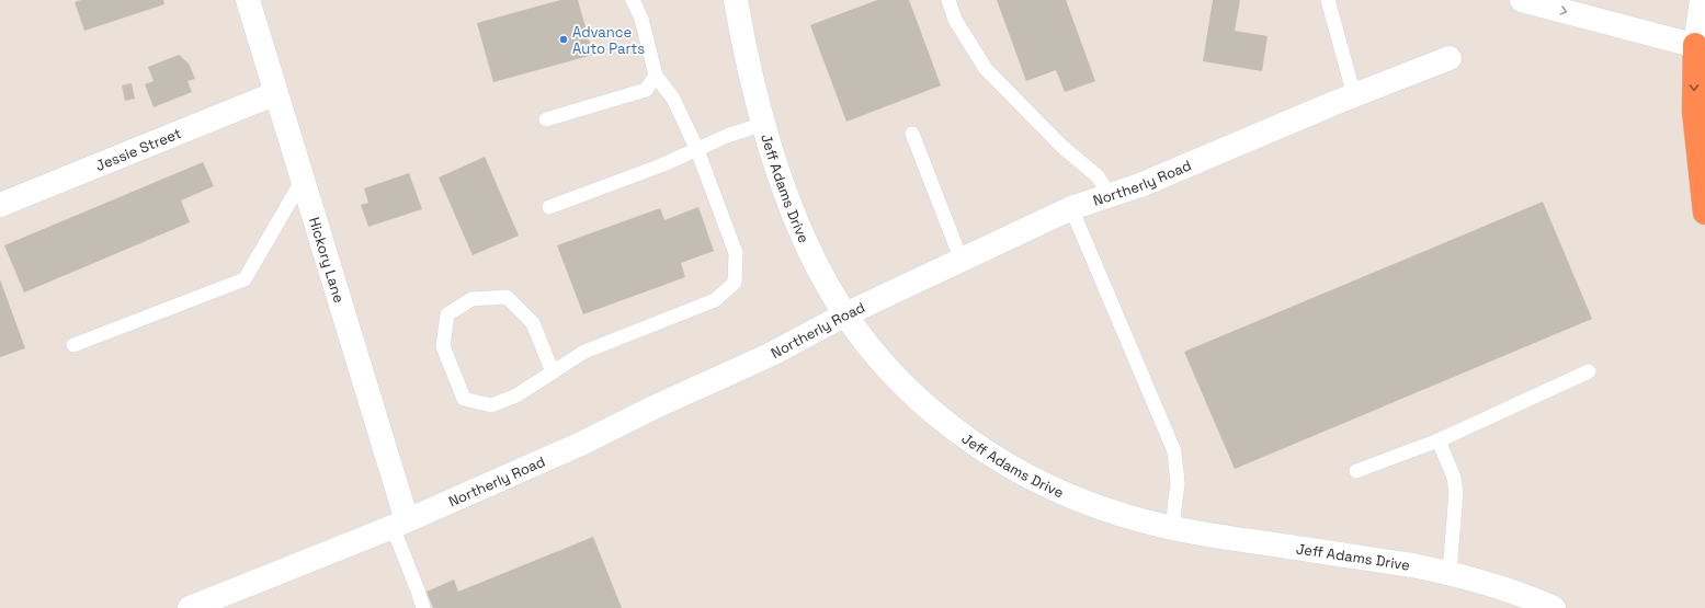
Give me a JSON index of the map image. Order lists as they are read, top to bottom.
{
  "streets": {
    "street": [
      "Jessie Street",
      "Northerly Road",
      "Jeff Adams Drive",
      "Hickory Lane"
    ]
  },
  "crossings": [
    ["Jessie Street", "Hickory Lane"],
    ["Northerly Road", "Jeff Adams Drive"],
    ["Northerly Road", "Hickory Lane"]
  ],
  "places": ["Advance Auto Parts"]
}
